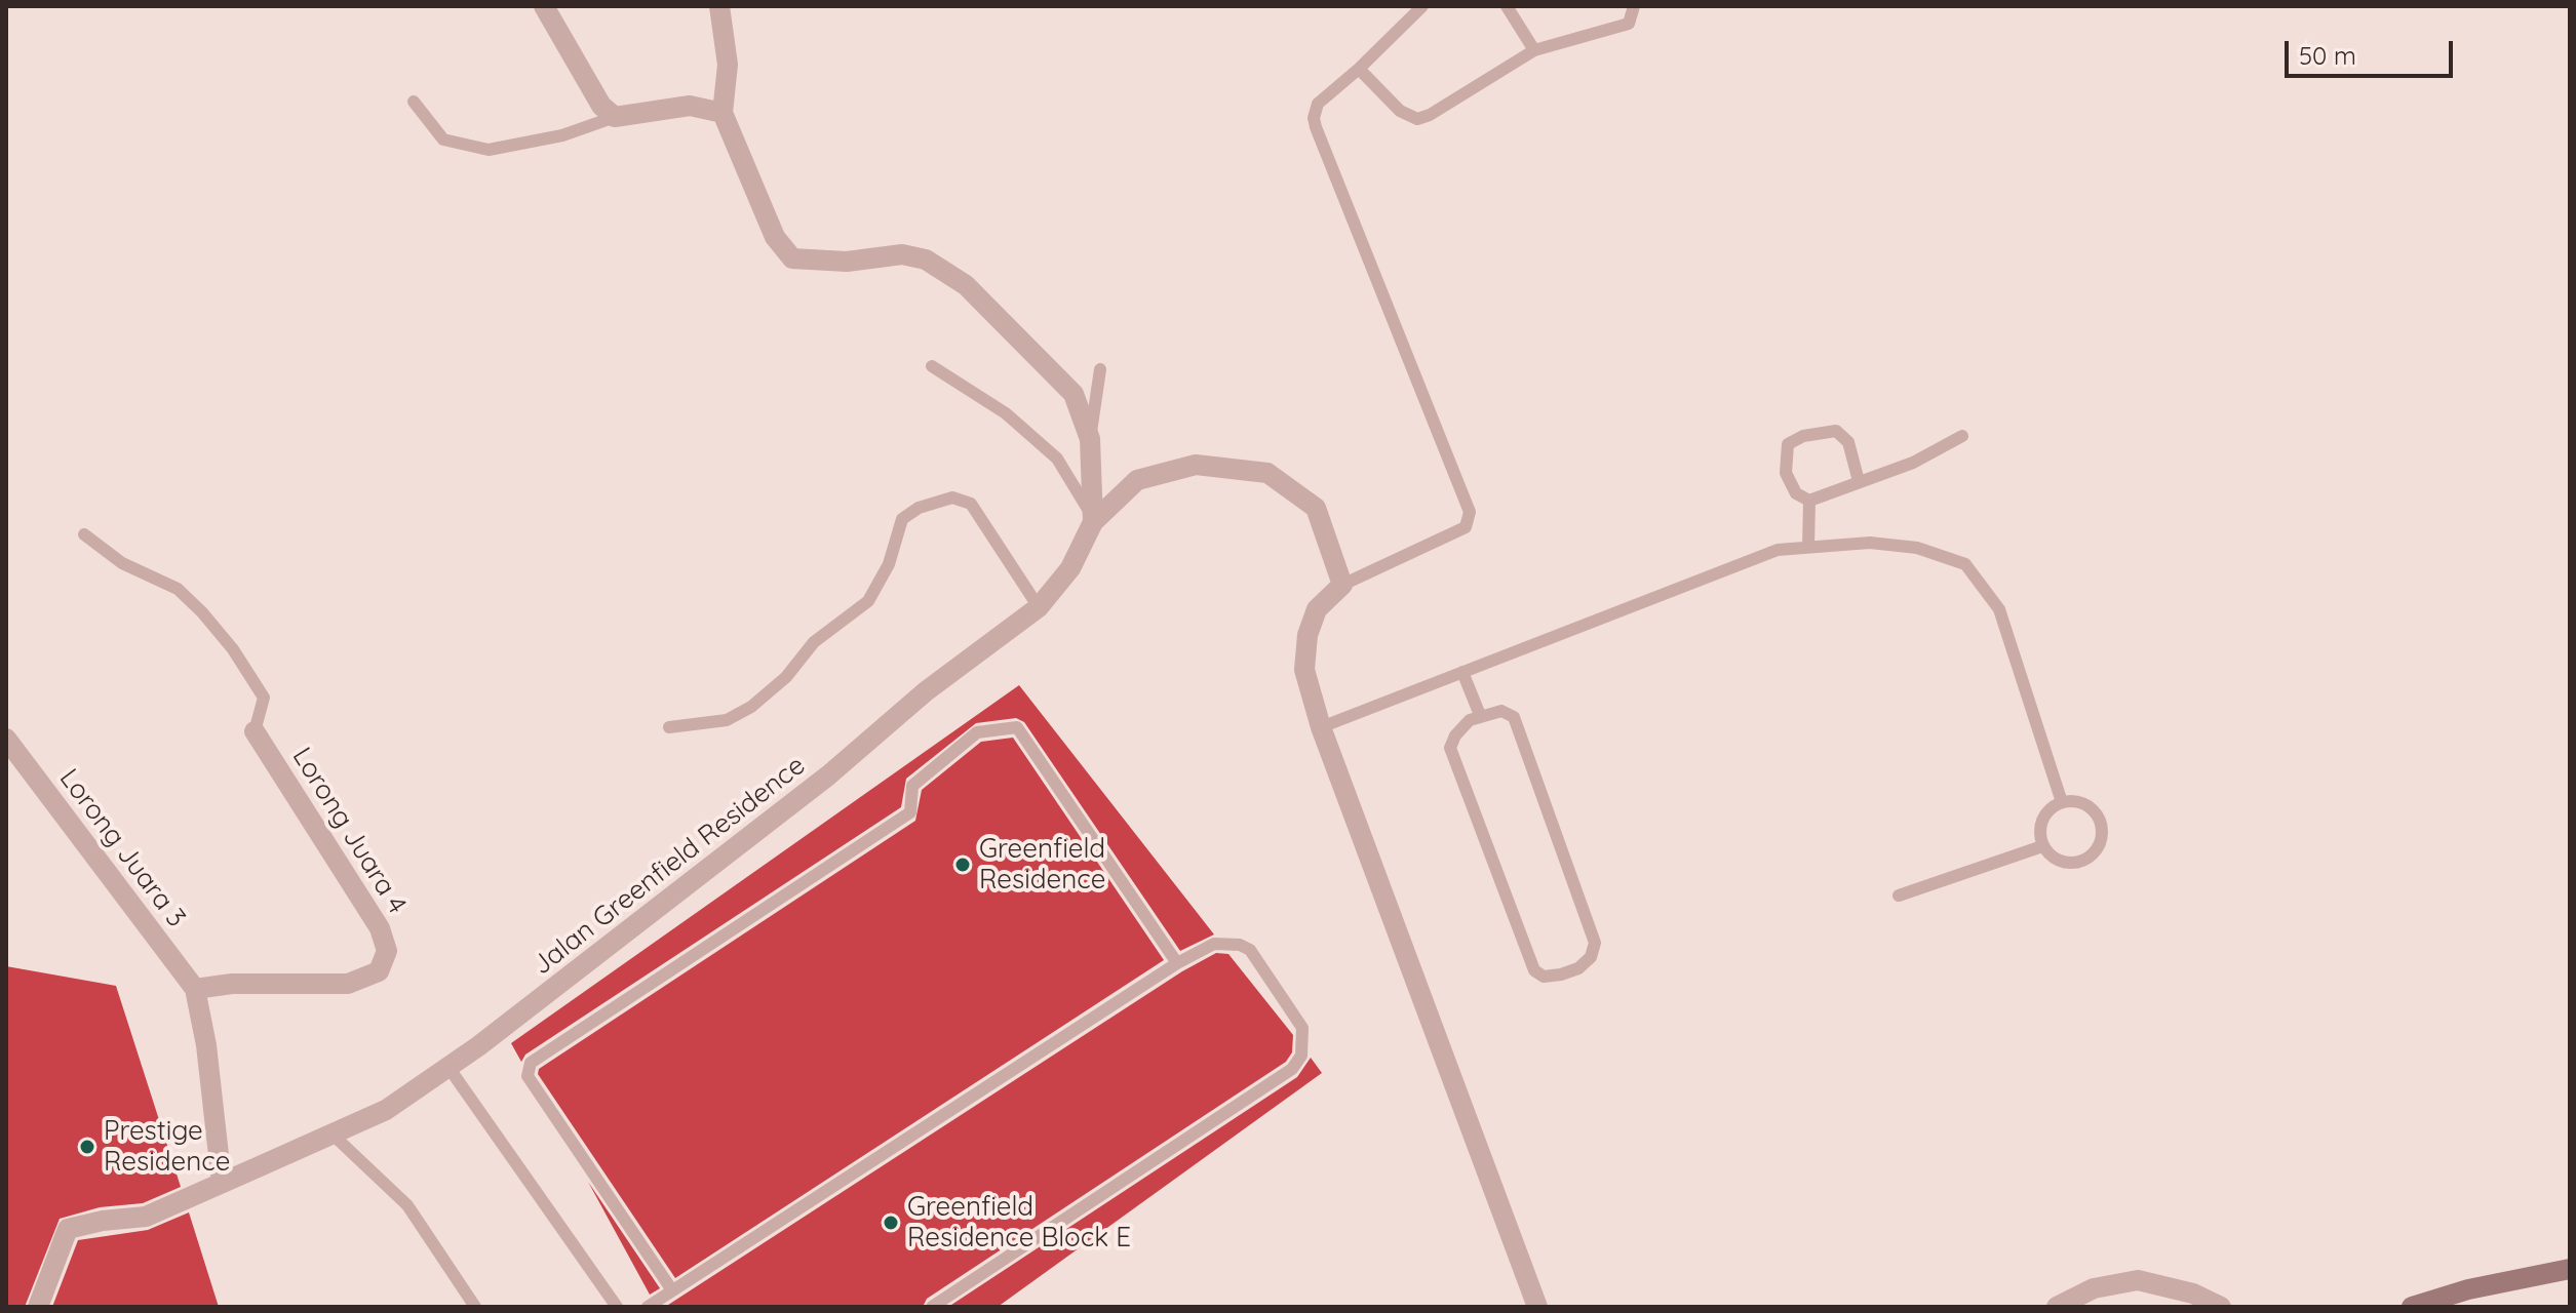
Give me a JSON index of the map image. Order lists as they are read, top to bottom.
{
  "streets": {
    "street": ["Lorong Juara 4", "Lorong Juara 3", "Jalan Greenfield Residence"]
  },
  "crossings": [
    ["Lorong Juara 4", "Lorong Juara 3"]
  ],
  "places": ["Greenfield Residence", "Prestige Residence", "Greenfield Residence Block E"],
  "scale_bar": "50 m"
}
